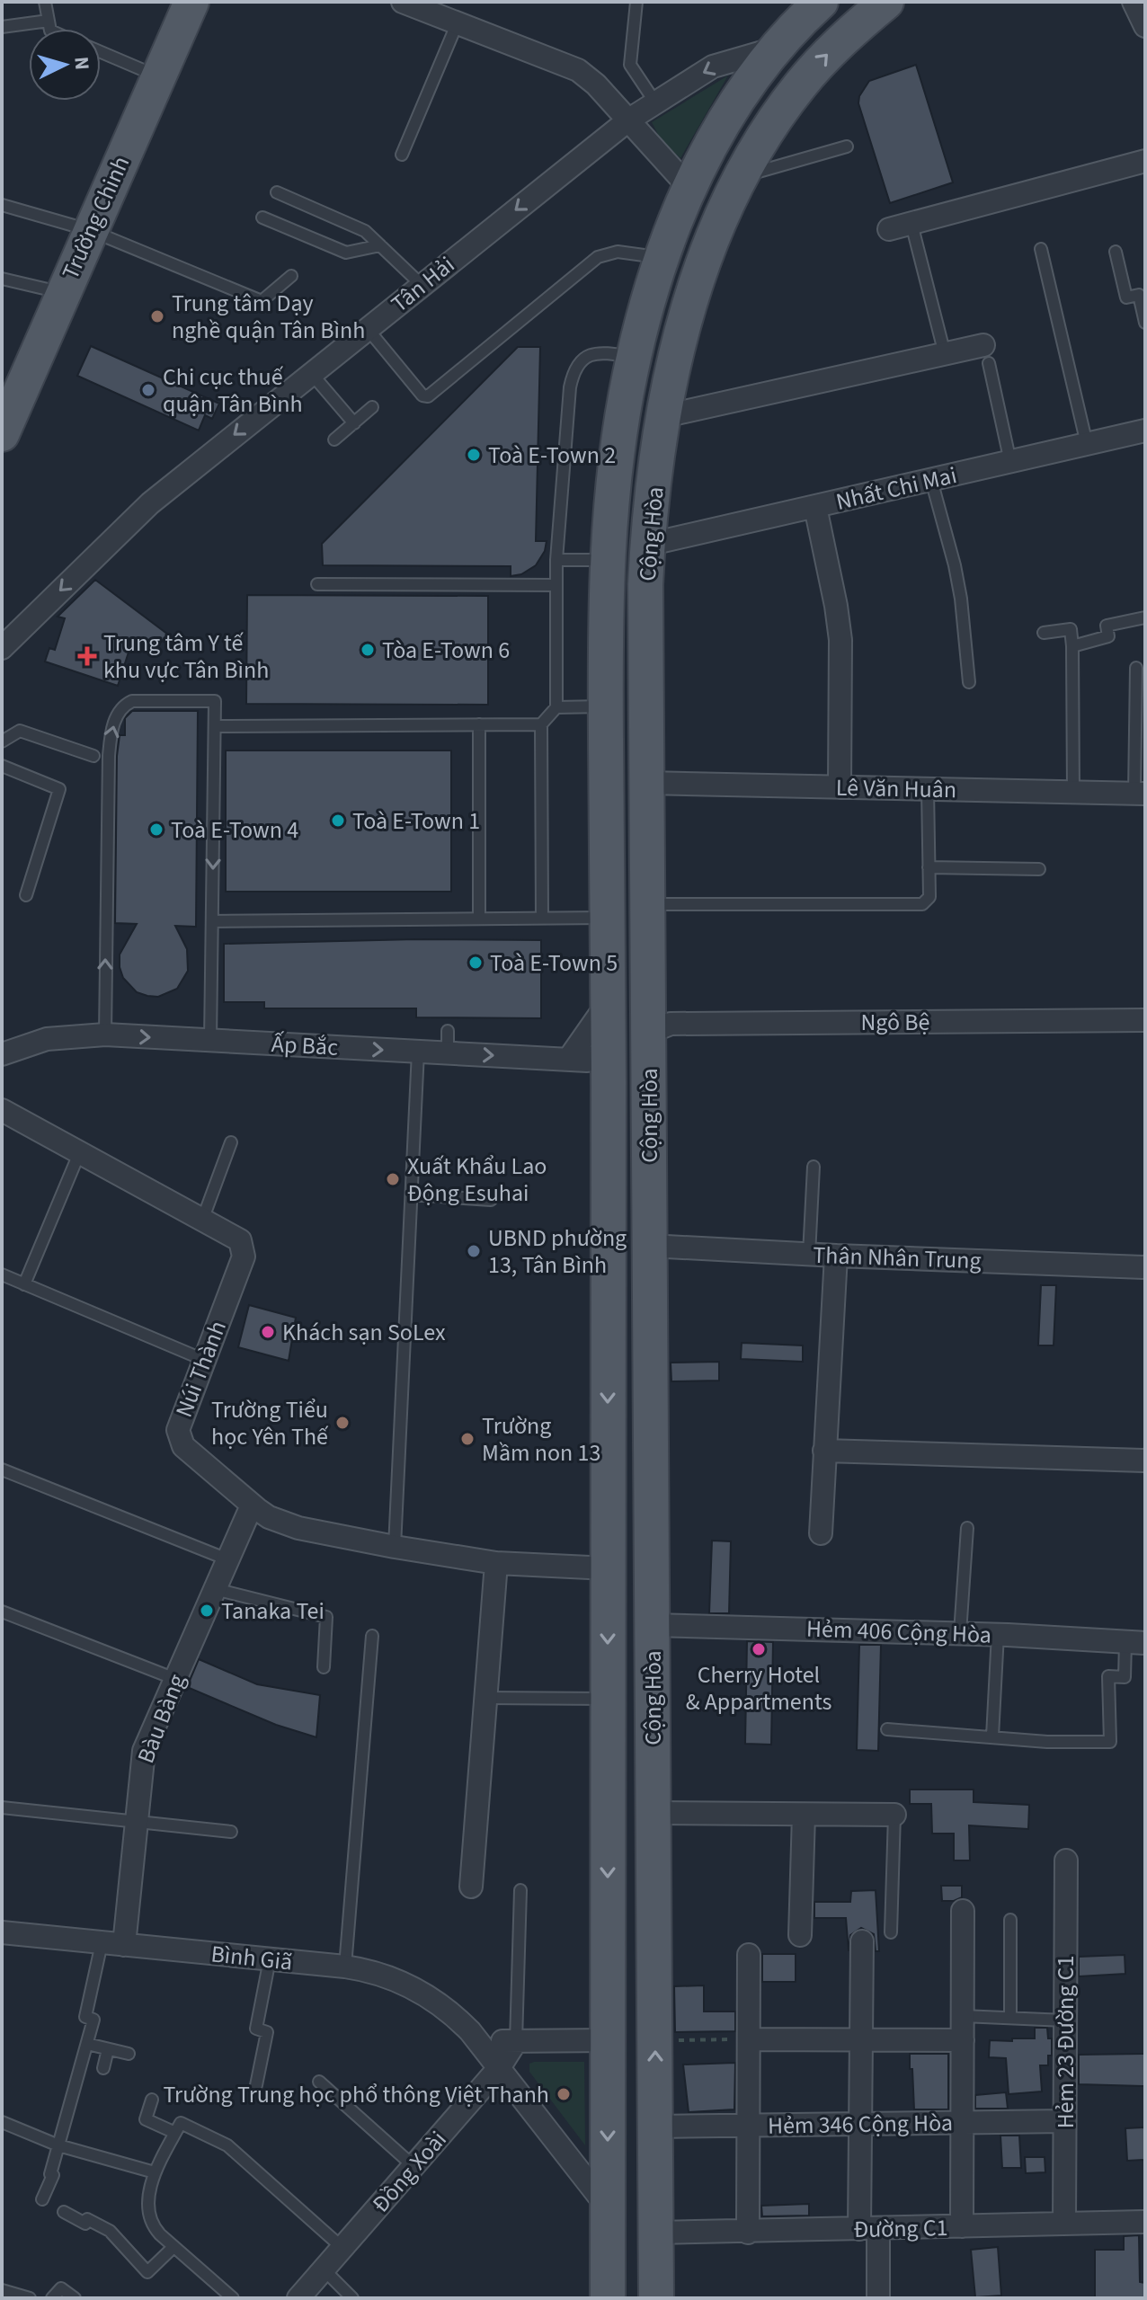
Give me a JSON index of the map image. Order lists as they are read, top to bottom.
{
  "streets": {
    "main road": ["Trường Chinh", "Cộng Hòa"],
    "street": [
      "Tân Hải",
      "Nhất Chi Mai",
      "Lê Văn Huân",
      "Ngô Bệ",
      "Ấp Bắc",
      "Thân Nhân Trung",
      "Núi Thành",
      "Hẻm 406 Cộng Hòa",
      "Bàu Bàng",
      "Bình Giã",
      "Hẻm 23 Đường C1",
      "Hẻm 346 Cộng Hòa",
      "Đồng Xoài",
      "Đường C1"
    ]
  },
  "crossings": [
    ["Tân Hải", "Cộng Hòa"],
    ["Nhất Chi Mai", "Cộng Hòa"],
    ["Cộng Hòa", "Lê Văn Huân"],
    ["Cộng Hòa", "Ngô Bệ"],
    ["Cộng Hòa", "Ấp Bắc"],
    ["Cộng Hòa", "Thân Nhân Trung"],
    ["Cộng Hòa", "Núi Thành"],
    ["Cộng Hòa", "Hẻm 406 Cộng Hòa"],
    ["Cộng Hòa", "Bình Giã"],
    ["Cộng Hòa", "Hẻm 346 Cộng Hòa"],
    ["Cộng Hòa", "Đường C1"],
    ["Ngô Bệ", "Ấp Bắc"],
    ["Núi Thành", "Bàu Bàng"],
    ["Bàu Bàng", "Bình Giã"],
    ["Bình Giã", "Đồng Xoài"],
    ["Hẻm 23 Đường C1", "Hẻm 346 Cộng Hòa"],
    ["Hẻm 23 Đường C1", "Đường C1"]
  ],
  "one_way": ["Tân Hải", "Ấp Bắc"],
  "places": {
    "other": [
      "Trung tâm Dạy nghề quận Tân Bình",
      "Chi cục thuế quận Tân Bình",
      "Toà E-Town 2",
      "Tòa E-Town 6",
      "Toà E-Town 1",
      "Toà E-Town 4",
      "Toà E-Town 5",
      "Xuất Khẩu Lao Động Esuhai",
      "UBND phường 13, Tân Bình",
      "Khách sạn SoLex",
      "Trường Tiểu học Yên Thế",
      "Trường Mầm non 13",
      "Tanaka Tei",
      "Cherry Hotel & Appartments",
      "Trường Trung học phổ thông Việt Thanh"
    ],
    "health": ["Trung tâm Y tế khu vực Tân Bình"]
  },
  "north": "right"
}
